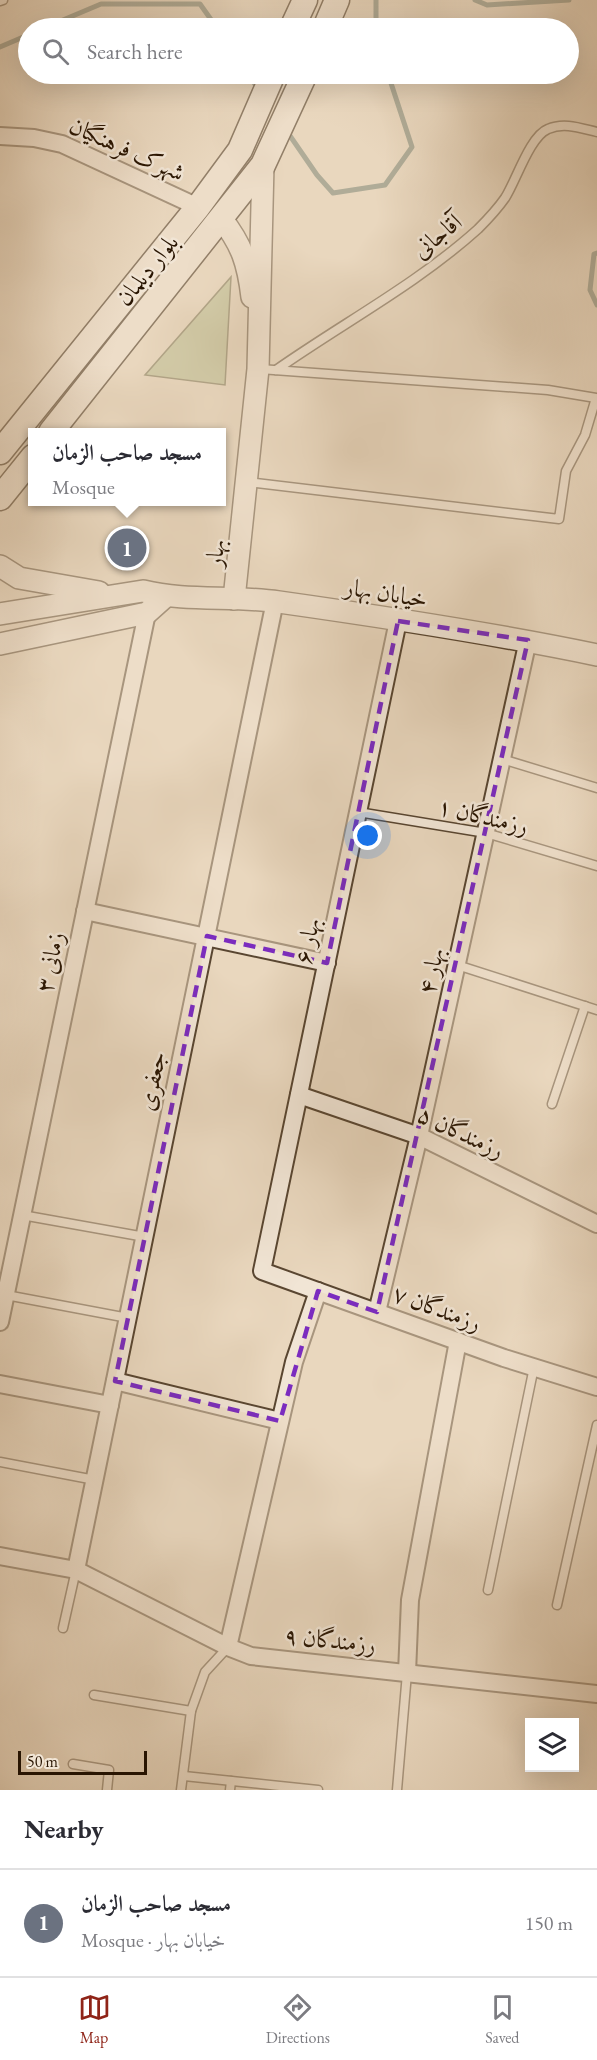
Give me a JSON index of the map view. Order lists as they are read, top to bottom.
{
  "streets": {
    "main road": ["بلوار دیلمان"],
    "street": [
      "شهرک فرهنگیان",
      "بهار",
      "خیابان بهار",
      "بهار ۶",
      "زمانی ۳",
      "بهار ۴",
      "جعفری",
      "رزمندگان ۵",
      "رزمندگان ۷",
      "رزمندگان ۹"
    ],
    "lane": ["آقاجانی", "رزمندگان ۱"]
  },
  "crossings": [
    ["شهرک فرهنگیان", "بلوار دیلمان"],
    ["آقاجانی", "بهار"],
    ["بلوار دیلمان", "بهار"],
    ["بهار", "خیابان بهار"],
    ["خیابان بهار", "بهار ۶"],
    ["خیابان بهار", "بهار ۴"],
    ["خیابان بهار", "جعفری"],
    ["رزمندگان ۱", "بهار ۶"],
    ["رزمندگان ۱", "بهار ۴"],
    ["بهار ۶", "رزمندگان ۵"],
    ["بهار ۶", "رزمندگان ۷"],
    ["بهار ۴", "رزمندگان ۵"],
    ["بهار ۴", "رزمندگان ۷"],
    ["جعفری", "رزمندگان ۹"]
  ],
  "scale_bar": "50 m",
  "page": {
    "search": "Search here",
    "popup": ["مسجد صاحب الزمان", "Mosque"],
    "pins": "1",
    "scale": "50 m",
    "heading": "Nearby",
    "list": [
      {
        "mark": "1",
        "name": "مسجد صاحب الزمان",
        "note": "Mosque · خیابان بهار",
        "value": "150 m"
      }
    ],
    "nav": ["Map", "Directions", "Saved"]
  }
}
